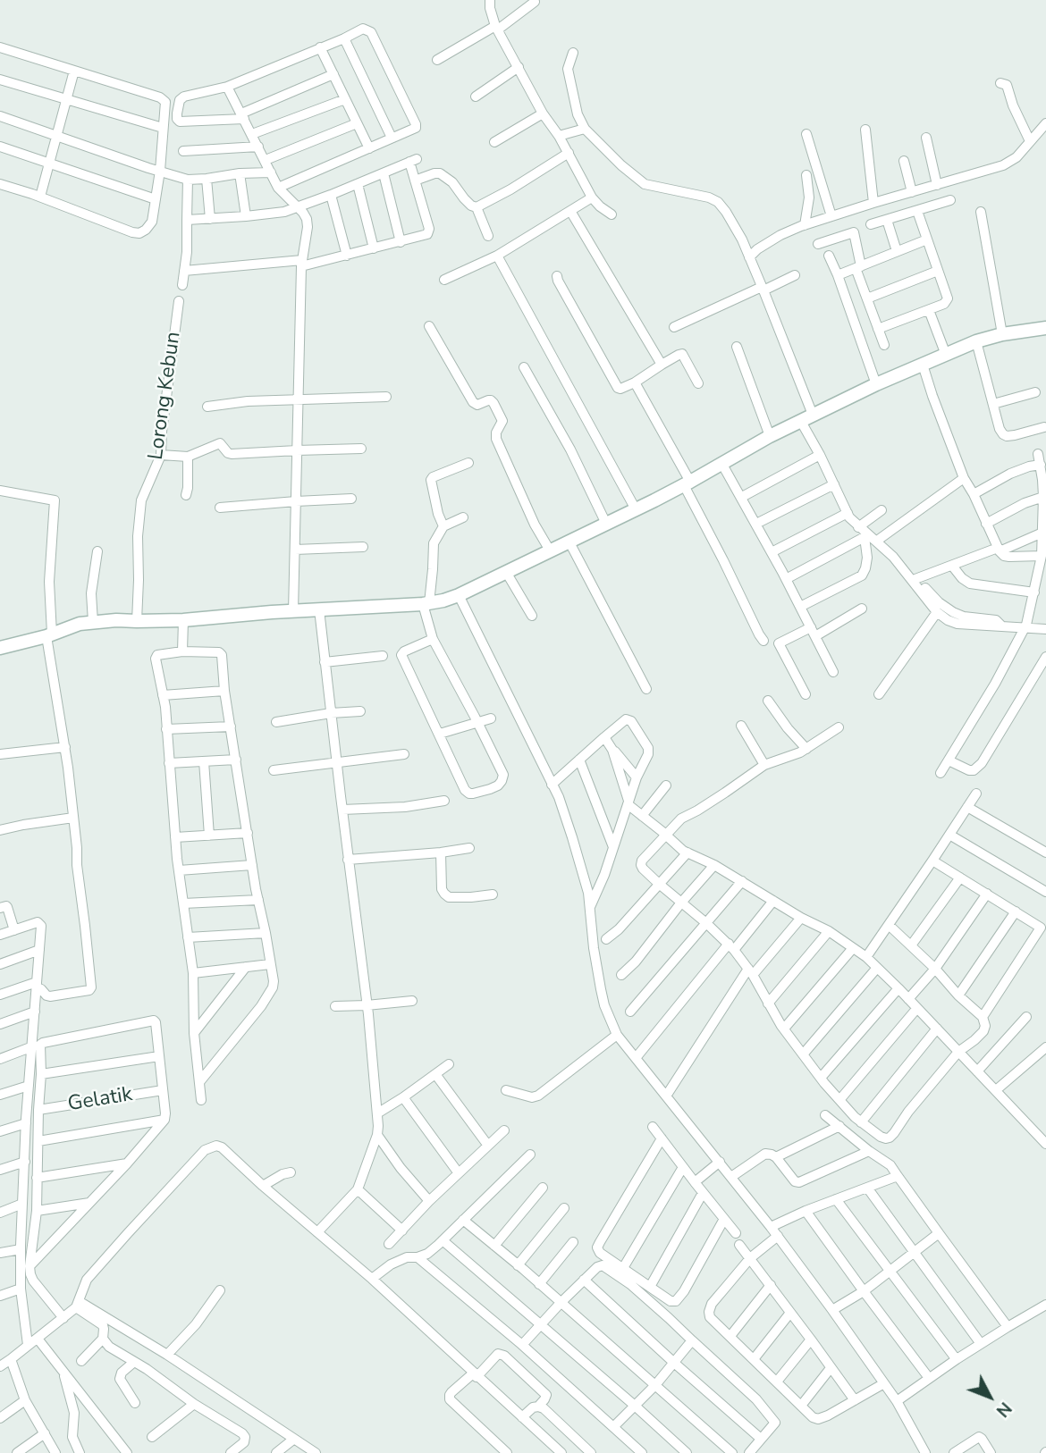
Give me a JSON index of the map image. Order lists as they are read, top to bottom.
{
  "streets": {
    "street": ["Lorong Kebun", "Gelatik"]
  },
  "north": "bottom right"
}
